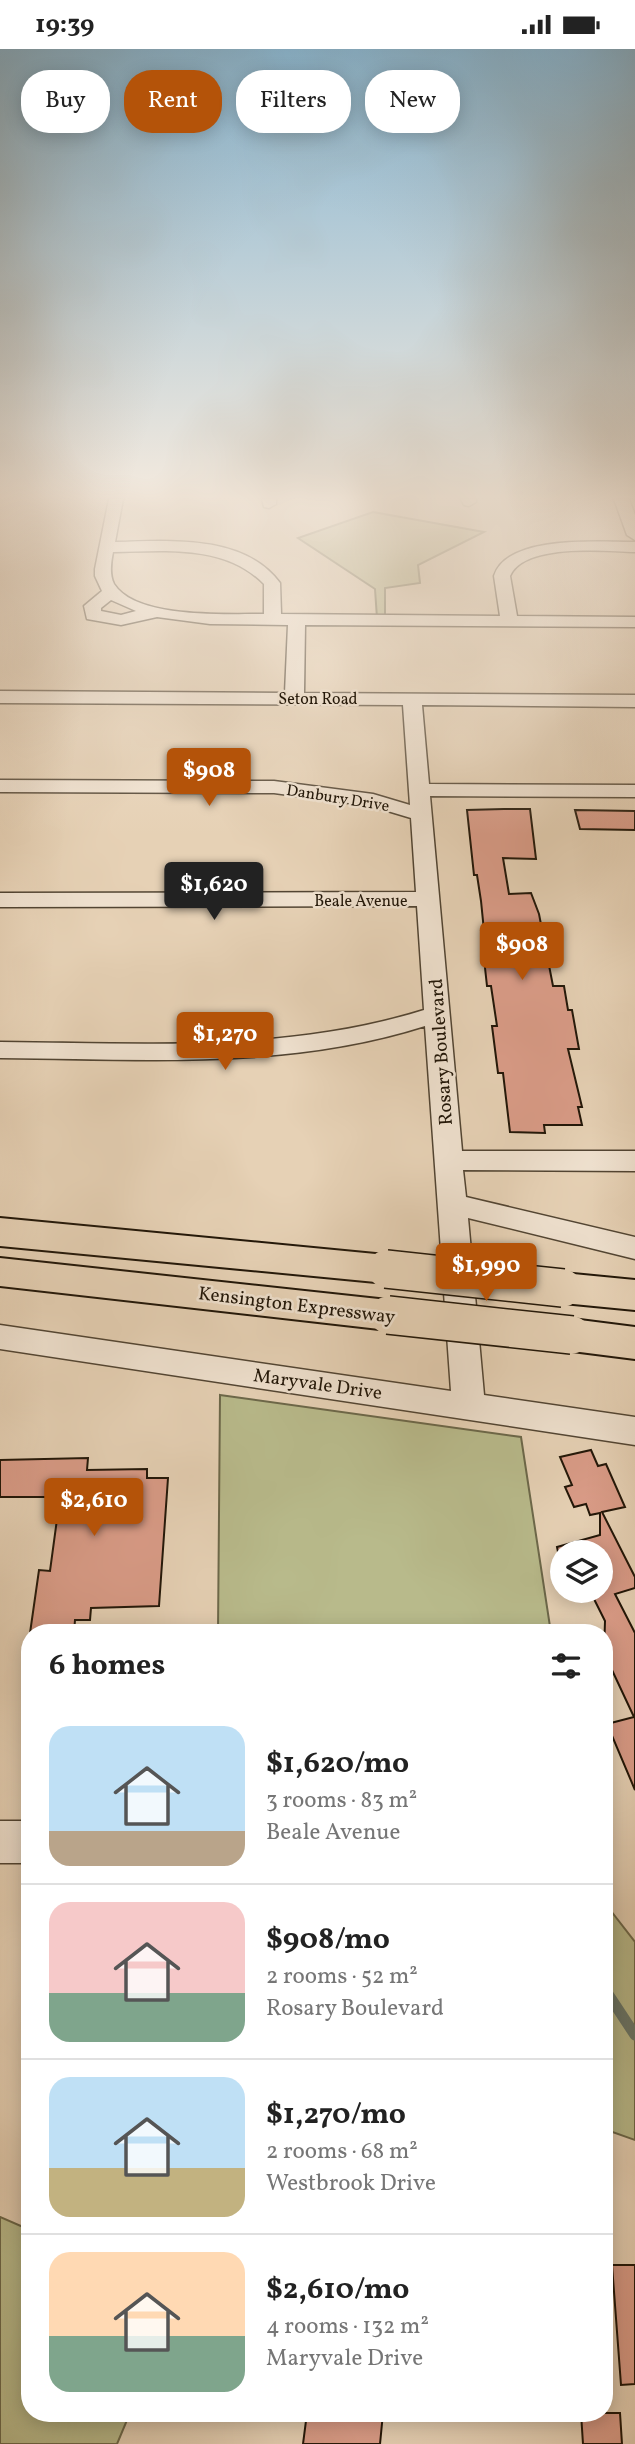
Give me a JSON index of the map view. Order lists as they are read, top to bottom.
{
  "streets": {
    "highway": ["Kensington Expressway"],
    "street": [
      "Seton Road",
      "Danbury Drive",
      "Beale Avenue",
      "Rosary Boulevard",
      "Maryvale Drive"
    ]
  },
  "crossings": [
    ["Seton Road", "Rosary Boulevard"],
    ["Danbury Drive", "Rosary Boulevard"],
    ["Beale Avenue", "Rosary Boulevard"],
    ["Rosary Boulevard", "Maryvale Drive"]
  ],
  "page": {
    "status": "19:39",
    "chip": [
      "Buy",
      "Rent",
      "Filters",
      "New"
    ],
    "price": [
      "$908",
      "$1,620",
      "$908",
      "$1,270",
      "$1,990",
      "$2,610"
    ],
    "heading": "6 homes",
    "list": [
      {
        "name": "$1,620/mo",
        "note": "3 rooms · 83 m² · Beale Avenue"
      },
      {
        "name": "$908/mo",
        "note": "2 rooms · 52 m² · Rosary Boulevard"
      },
      {
        "name": "$1,270/mo",
        "note": "2 rooms · 68 m² · Westbrook Drive"
      },
      {
        "name": "$2,610/mo",
        "note": "4 rooms · 132 m² · Maryvale Drive"
      }
    ]
  }
}
